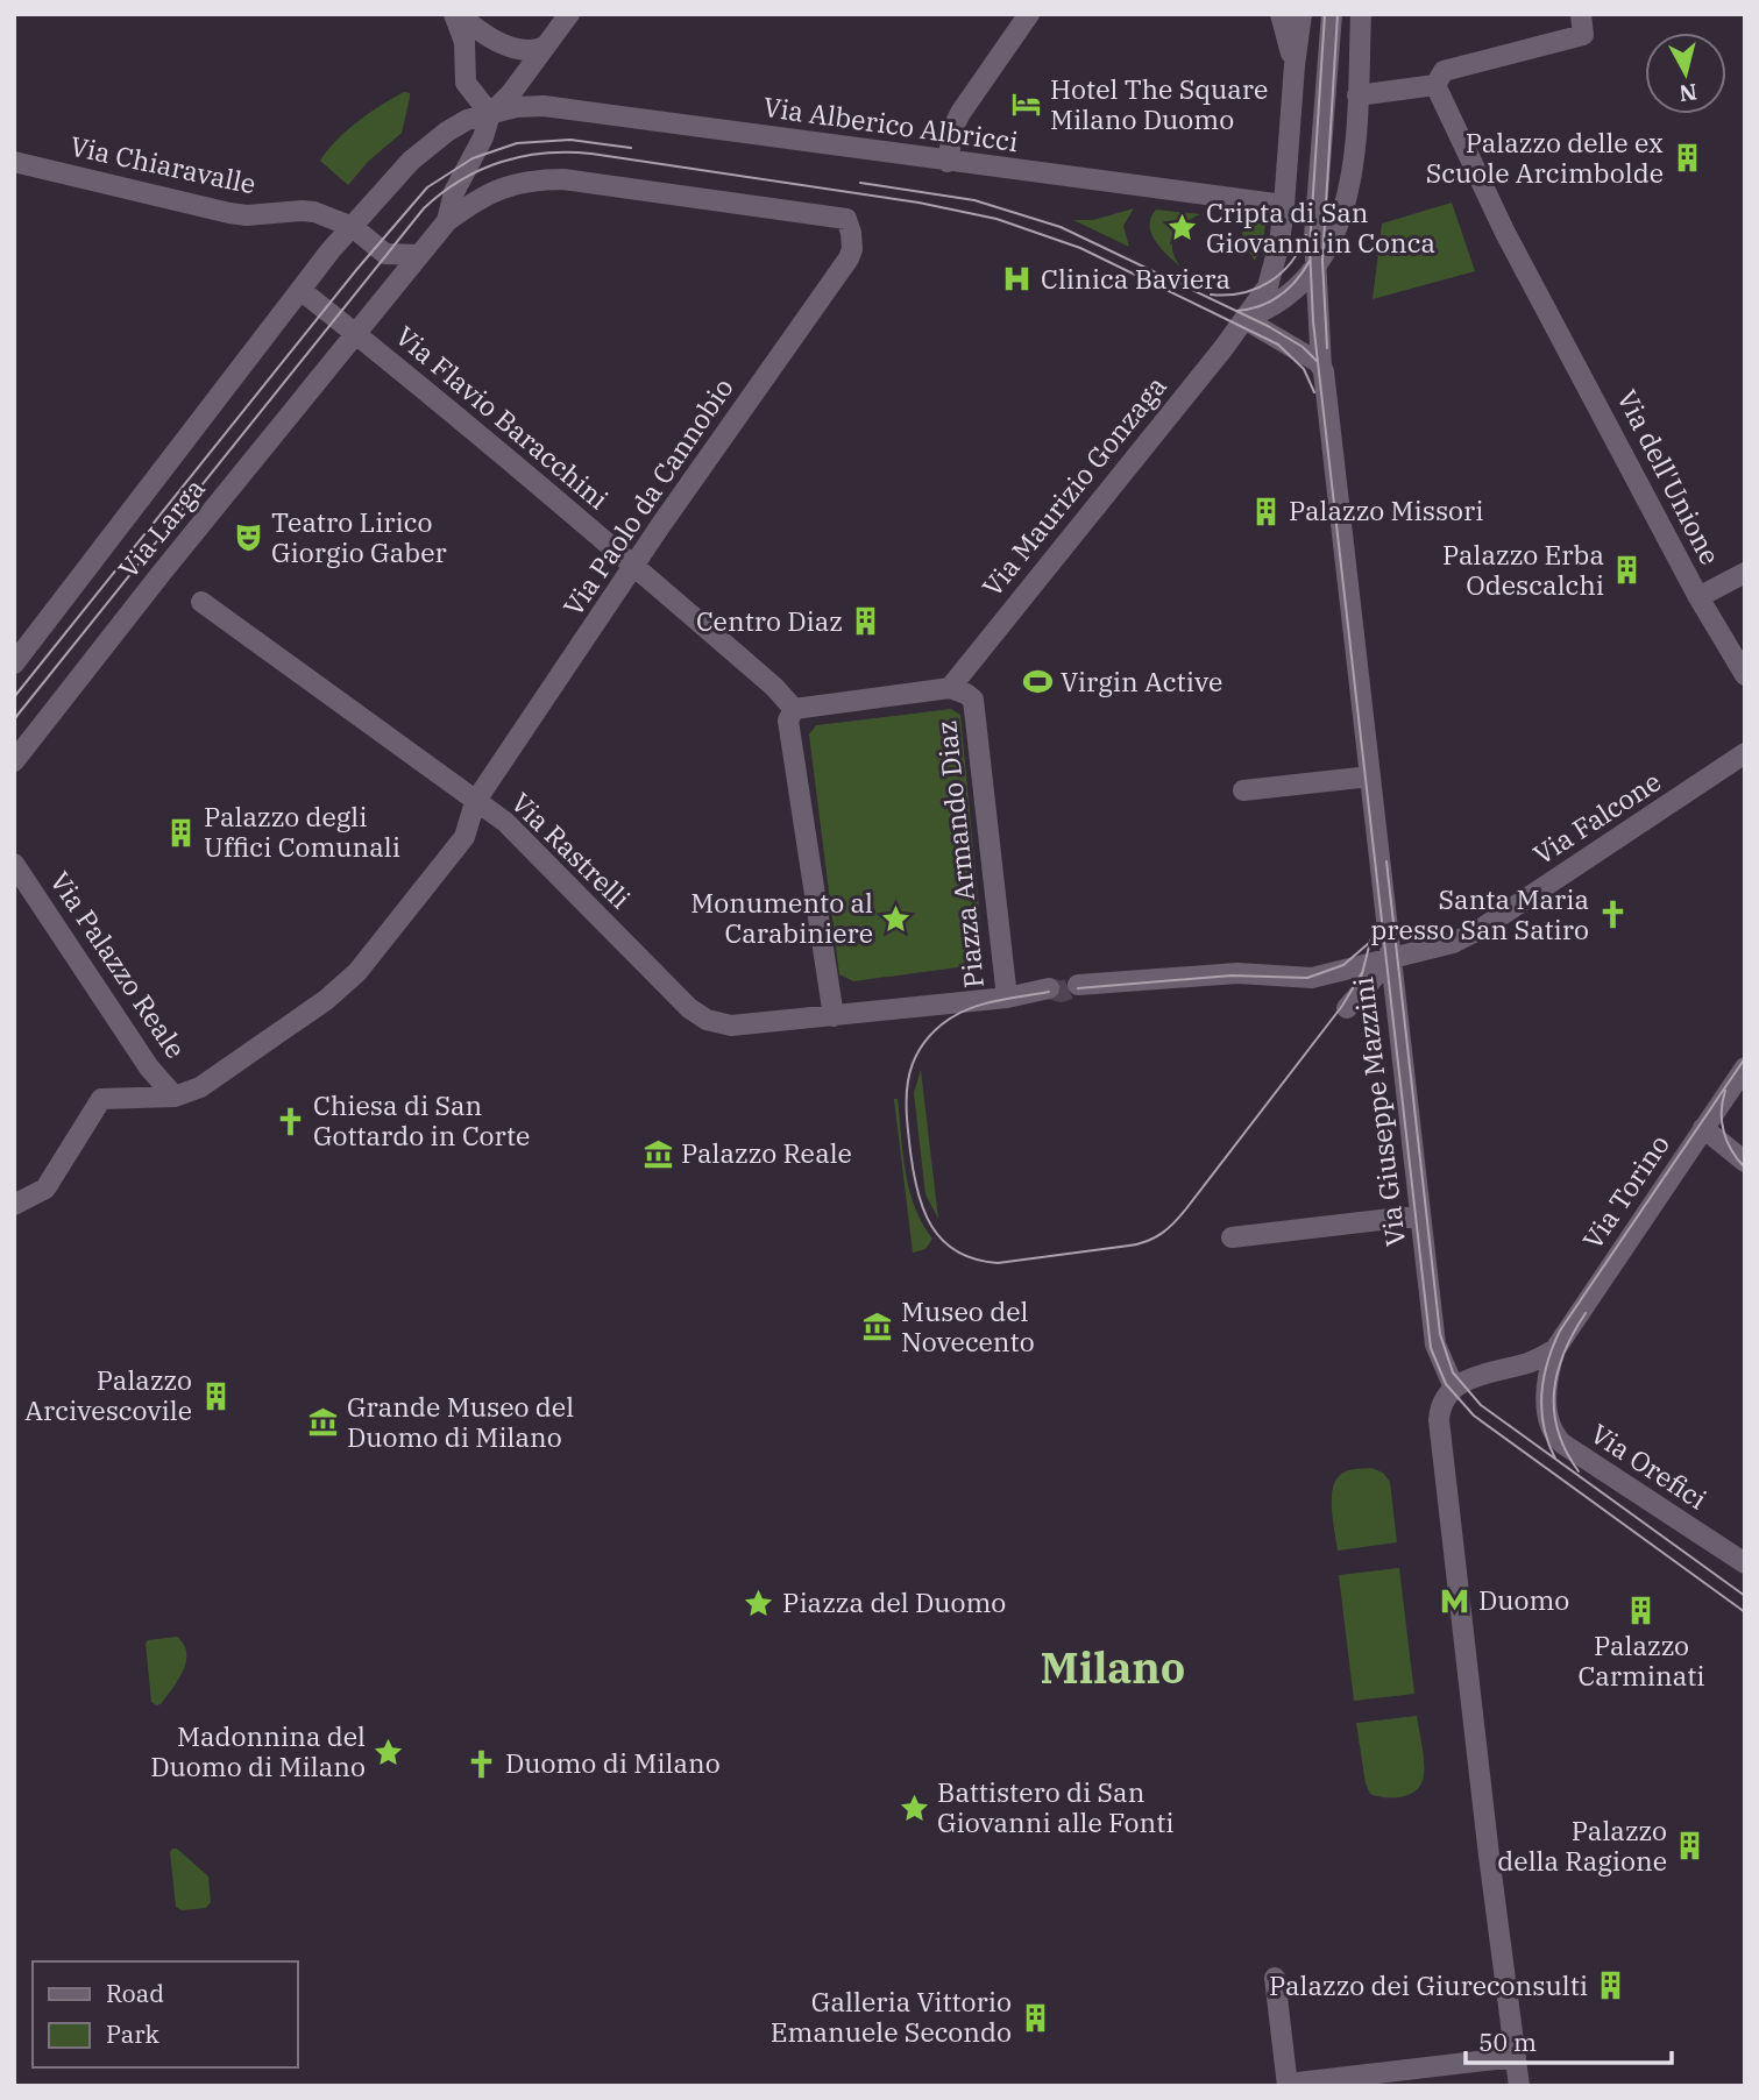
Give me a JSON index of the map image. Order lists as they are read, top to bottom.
{
  "streets": {
    "street": [
      "Via Alberico Albricci",
      "Via Chiaravalle",
      "Via Flavio Baracchini",
      "Via dell'Unione",
      "Via Maurizio Gonzaga",
      "Via Paolo da Cannobio",
      "Via Larga",
      "Via Falcone",
      "Via Rastrelli",
      "Piazza Armando Diaz",
      "Via Palazzo Reale",
      "Via Giuseppe Mazzini",
      "Via Torino",
      "Via Orefici"
    ]
  },
  "crossings": [
    ["Via Alberico Albricci", "Via Maurizio Gonzaga"],
    ["Via Alberico Albricci", "Via Larga"],
    ["Via Chiaravalle", "Via Larga"],
    ["Via Flavio Baracchini", "Via Paolo da Cannobio"],
    ["Via Flavio Baracchini", "Via Larga"],
    ["Via Flavio Baracchini", "Piazza Armando Diaz"],
    ["Via Maurizio Gonzaga", "Piazza Armando Diaz"],
    ["Via Paolo da Cannobio", "Via Larga"],
    ["Via Paolo da Cannobio", "Via Rastrelli"],
    ["Via Paolo da Cannobio", "Via Palazzo Reale"],
    ["Via Falcone", "Via Giuseppe Mazzini"],
    ["Via Rastrelli", "Piazza Armando Diaz"],
    ["Via Torino", "Via Orefici"]
  ],
  "districts": ["Milano"],
  "places": {
    "hotel": ["Hotel The Square Milano Duomo"],
    "building": [
      "Palazzo delle ex Scuole Arcimbolde",
      "Palazzo Missori",
      "Palazzo Erba Odescalchi",
      "Centro Diaz",
      "Palazzo degli Uffici Comunali",
      "Palazzo Arcivescovile",
      "Palazzo Carminati",
      "Palazzo della Ragione",
      "Palazzo dei Giureconsulti",
      "Galleria Vittorio Emanuele Secondo"
    ],
    "place": [
      "Cripta di San Giovanni in Conca",
      "Monumento al Carabiniere",
      "Piazza del Duomo",
      "Madonnina del Duomo di Milano",
      "Battistero di San Giovanni alle Fonti"
    ],
    "hospital": ["Clinica Baviera"],
    "theatre": ["Teatro Lirico Giorgio Gaber"],
    "sports": ["Virgin Active"],
    "church": ["Santa Maria presso San Satiro", "Chiesa di San Gottardo in Corte", "Duomo di Milano"],
    "museum": ["Palazzo Reale", "Museo del Novecento", "Grande Museo del Duomo di Milano"],
    "metro station": ["Duomo"]
  },
  "legend": ["Road", "Park"],
  "scale_bar": "50 m",
  "north": "bottom"
}
